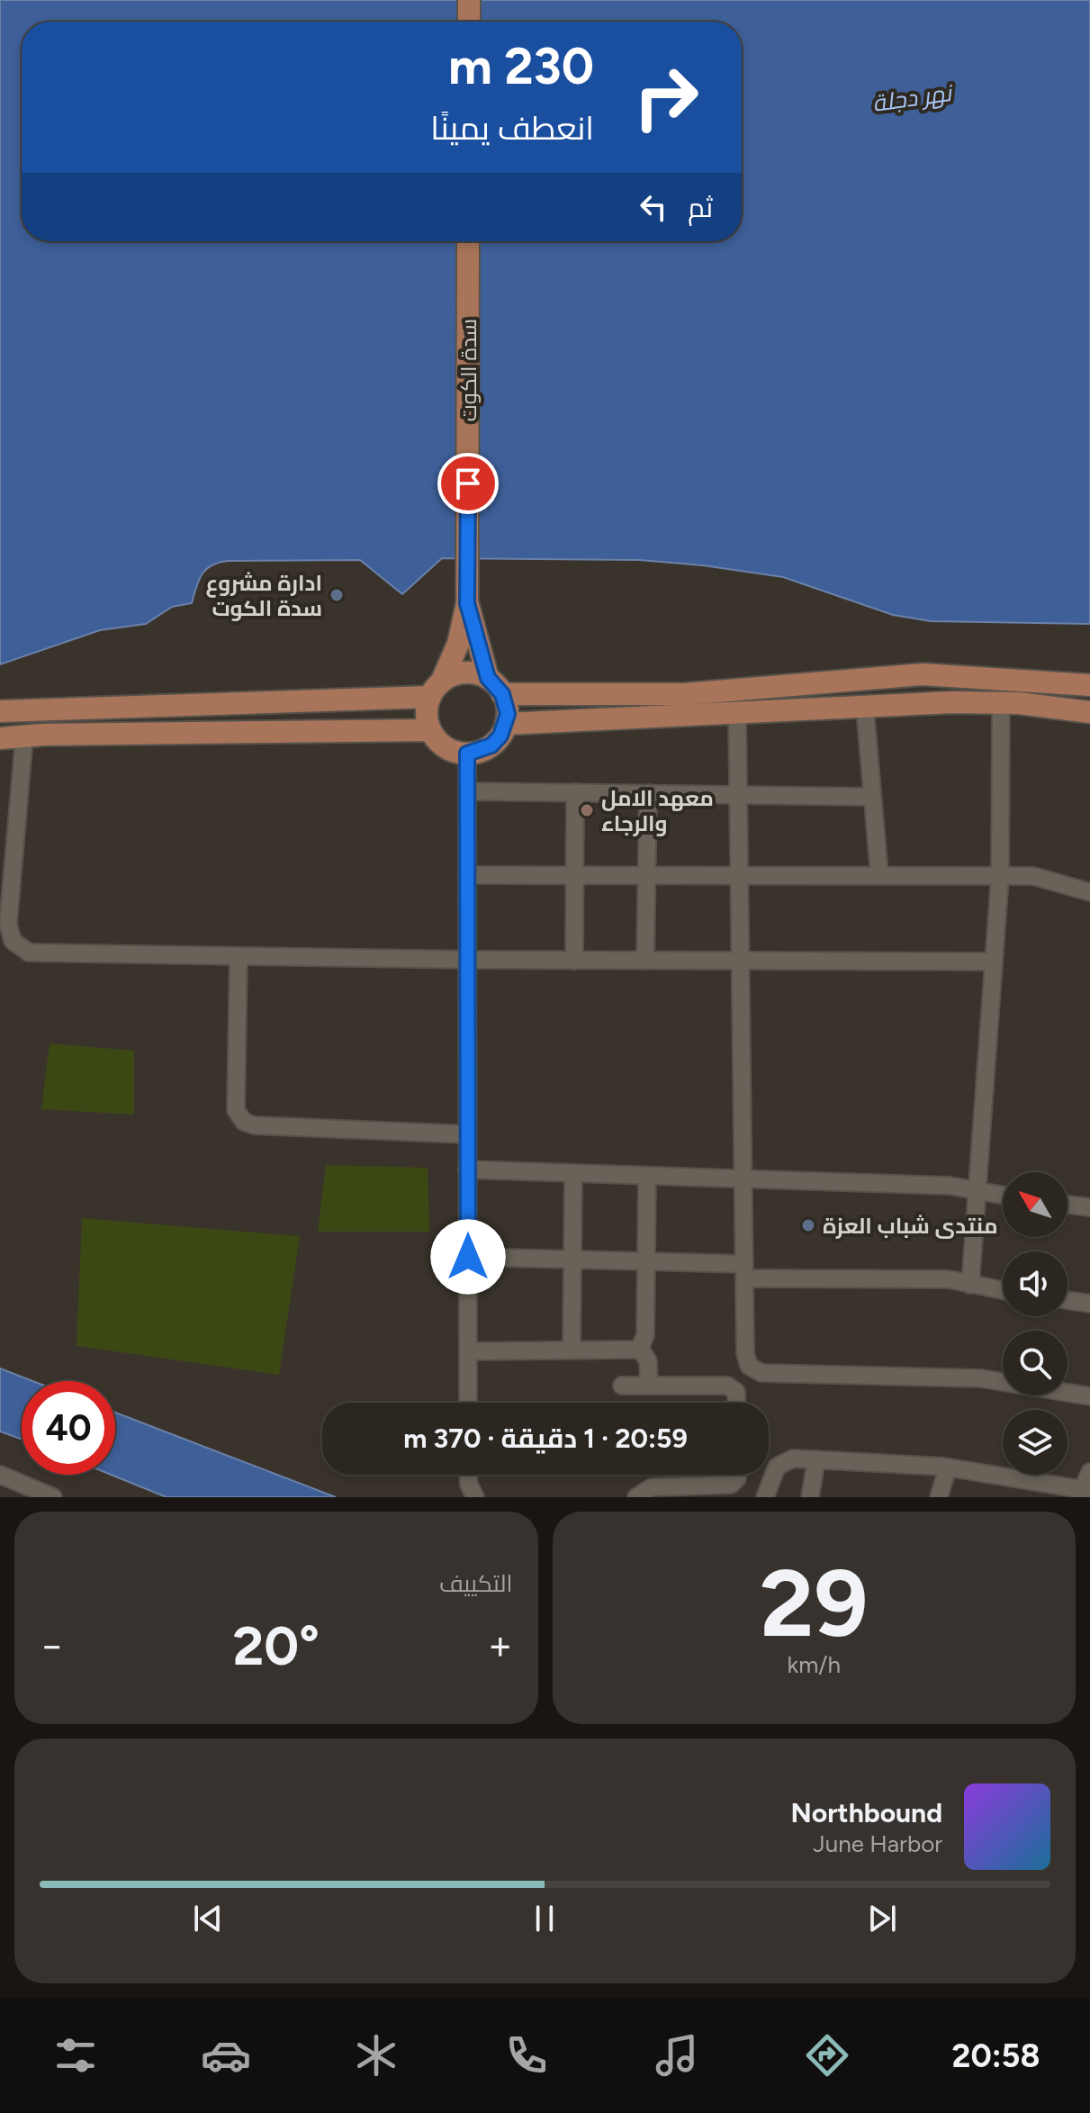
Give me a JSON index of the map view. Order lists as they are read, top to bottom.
{
  "streets": {
    "main road": ["سدة الكوت"]
  },
  "water": ["نهر دجلة"],
  "places": ["ادارة مشروع سدة الكوت", "معهد الامل والرجاء", "منتدى شباب العزة"],
  "north": "top left",
  "page": {
    "turn": ["230 m", "انعطف يمينًا"],
    "then": "ثم",
    "limit": "40",
    "trip": "20:59 · 1 دقيقة · 370 m",
    "tile": [
      ["29", "km/h"],
      "التكييف"
    ],
    "heat": ["−", "20°", "+"],
    "song": ["Northbound", "June Harbor"],
    "tabs": "20:58"
  }
}
